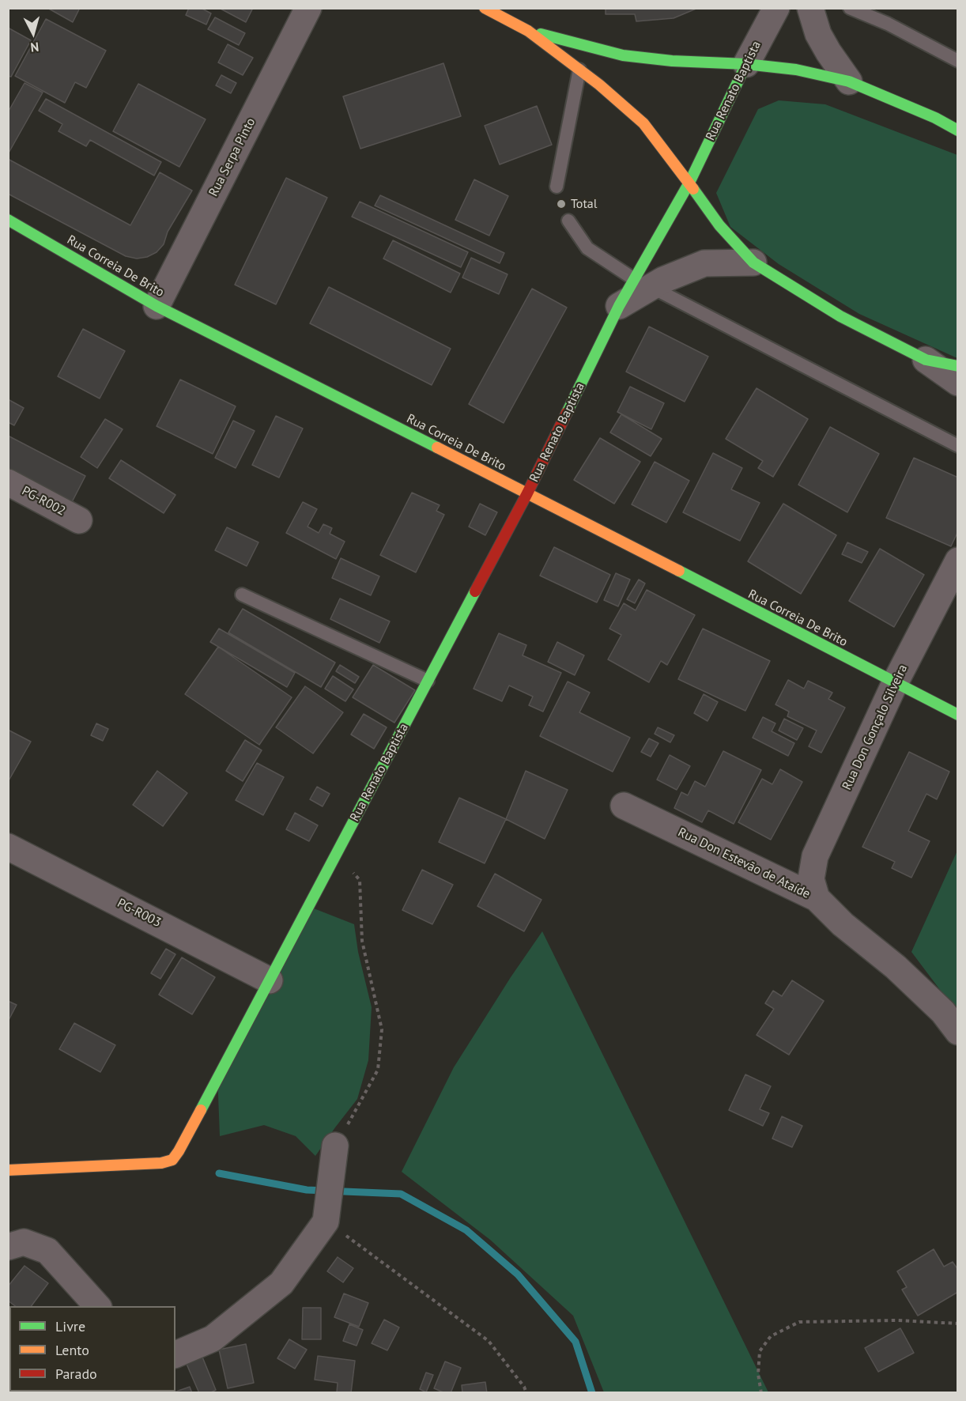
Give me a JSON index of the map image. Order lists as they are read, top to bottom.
{
  "streets": {
    "street": [
      "Rua Renato Baptista",
      "Rua Serpa Pinto",
      "Rua Correia De Brito",
      "PG-R002",
      "Rua Don Gonçalo Silveira",
      "Rua Don Estevão de Ataíde",
      "PG-R003"
    ]
  },
  "crossings": [
    ["Rua Renato Baptista", "Rua Correia De Brito"],
    ["Rua Renato Baptista", "PG-R003"],
    ["Rua Serpa Pinto", "Rua Correia De Brito"],
    ["Rua Correia De Brito", "Rua Don Gonçalo Silveira"],
    ["Rua Don Gonçalo Silveira", "Rua Don Estevão de Ataíde"]
  ],
  "places": ["Total"],
  "legend": ["Livre", "Lento", "Parado"],
  "north": "bottom"
}
